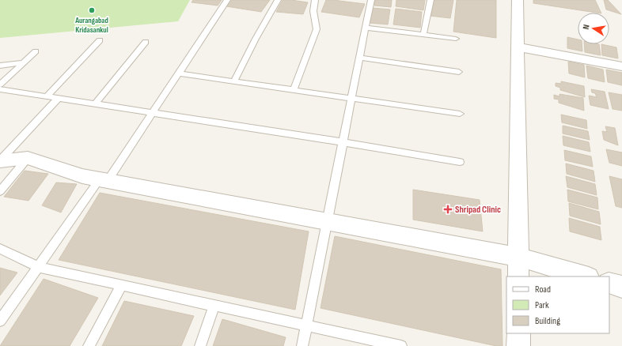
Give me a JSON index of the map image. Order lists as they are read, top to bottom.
{
  "places": {
    "other": ["Aurangabad Kridasankul"],
    "health": ["Shripad Clinic"]
  },
  "legend": ["Road", "Park", "Building"],
  "north": "left"
}
